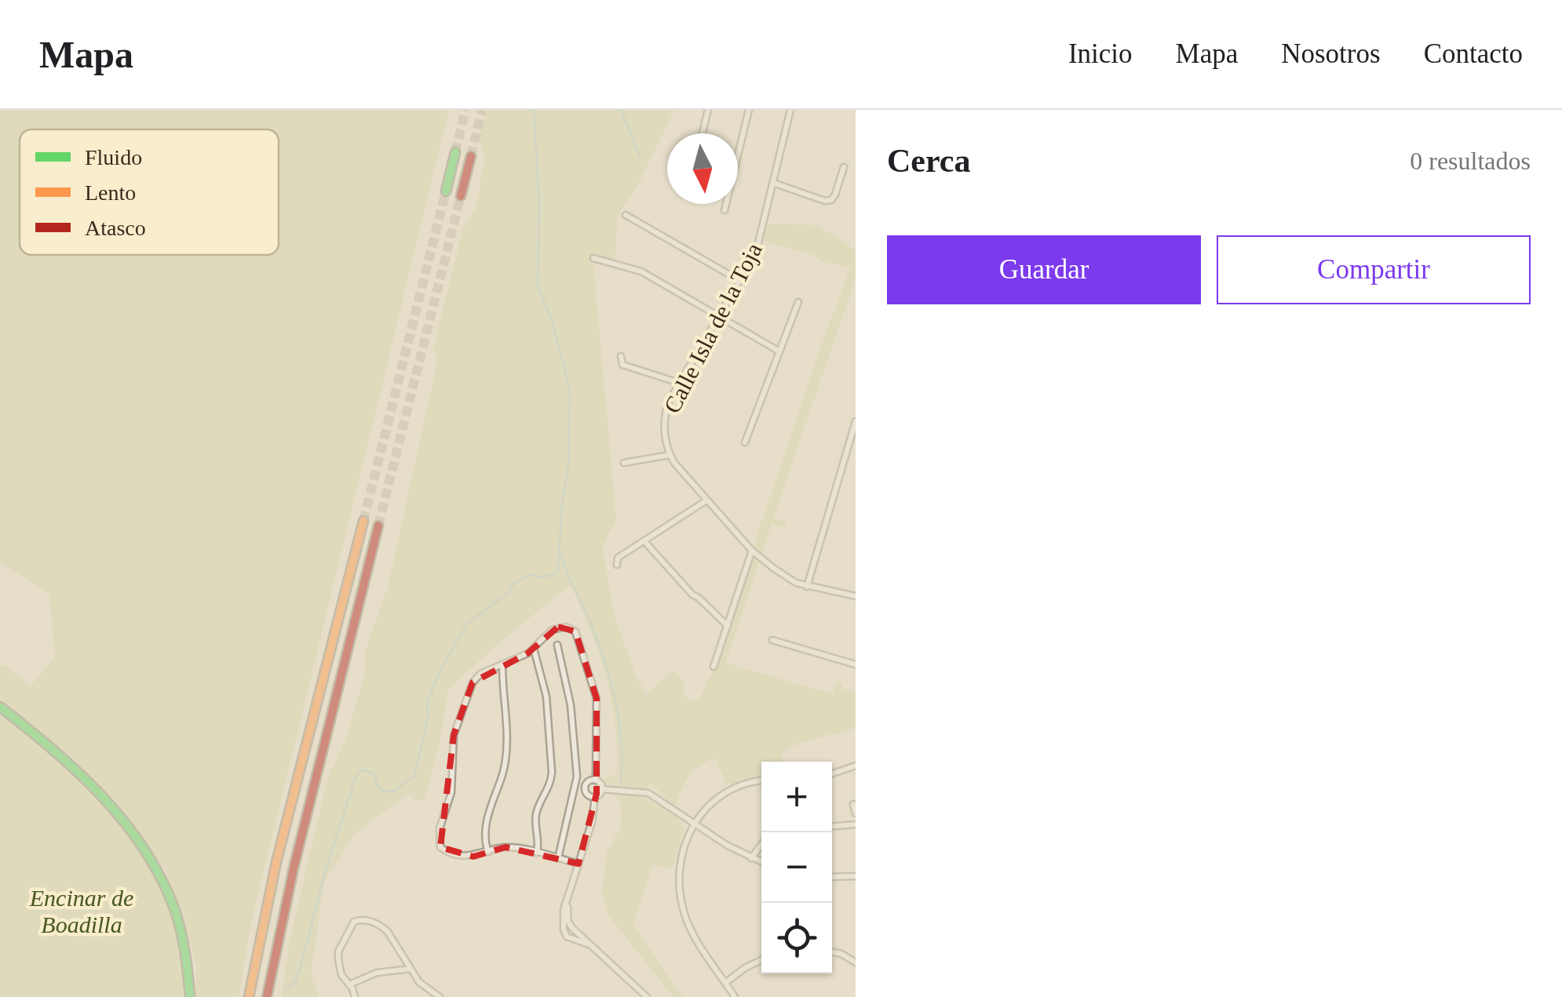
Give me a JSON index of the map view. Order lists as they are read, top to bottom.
{
  "streets": {
    "street": ["Calle Isla de la Toja"]
  },
  "parks": ["Encinar de Boadilla"],
  "legend": ["Fluido", "Lento", "Atasco"],
  "north": "bottom",
  "page": {
    "header": "Mapa",
    "nav": [
      "Inicio",
      "Mapa",
      "Nosotros",
      "Contacto"
    ],
    "heading": ["Cerca", "0 resultados"],
    "buttons": ["Guardar", "Compartir"],
    "map_buttons": ["+", "−"]
  }
}
